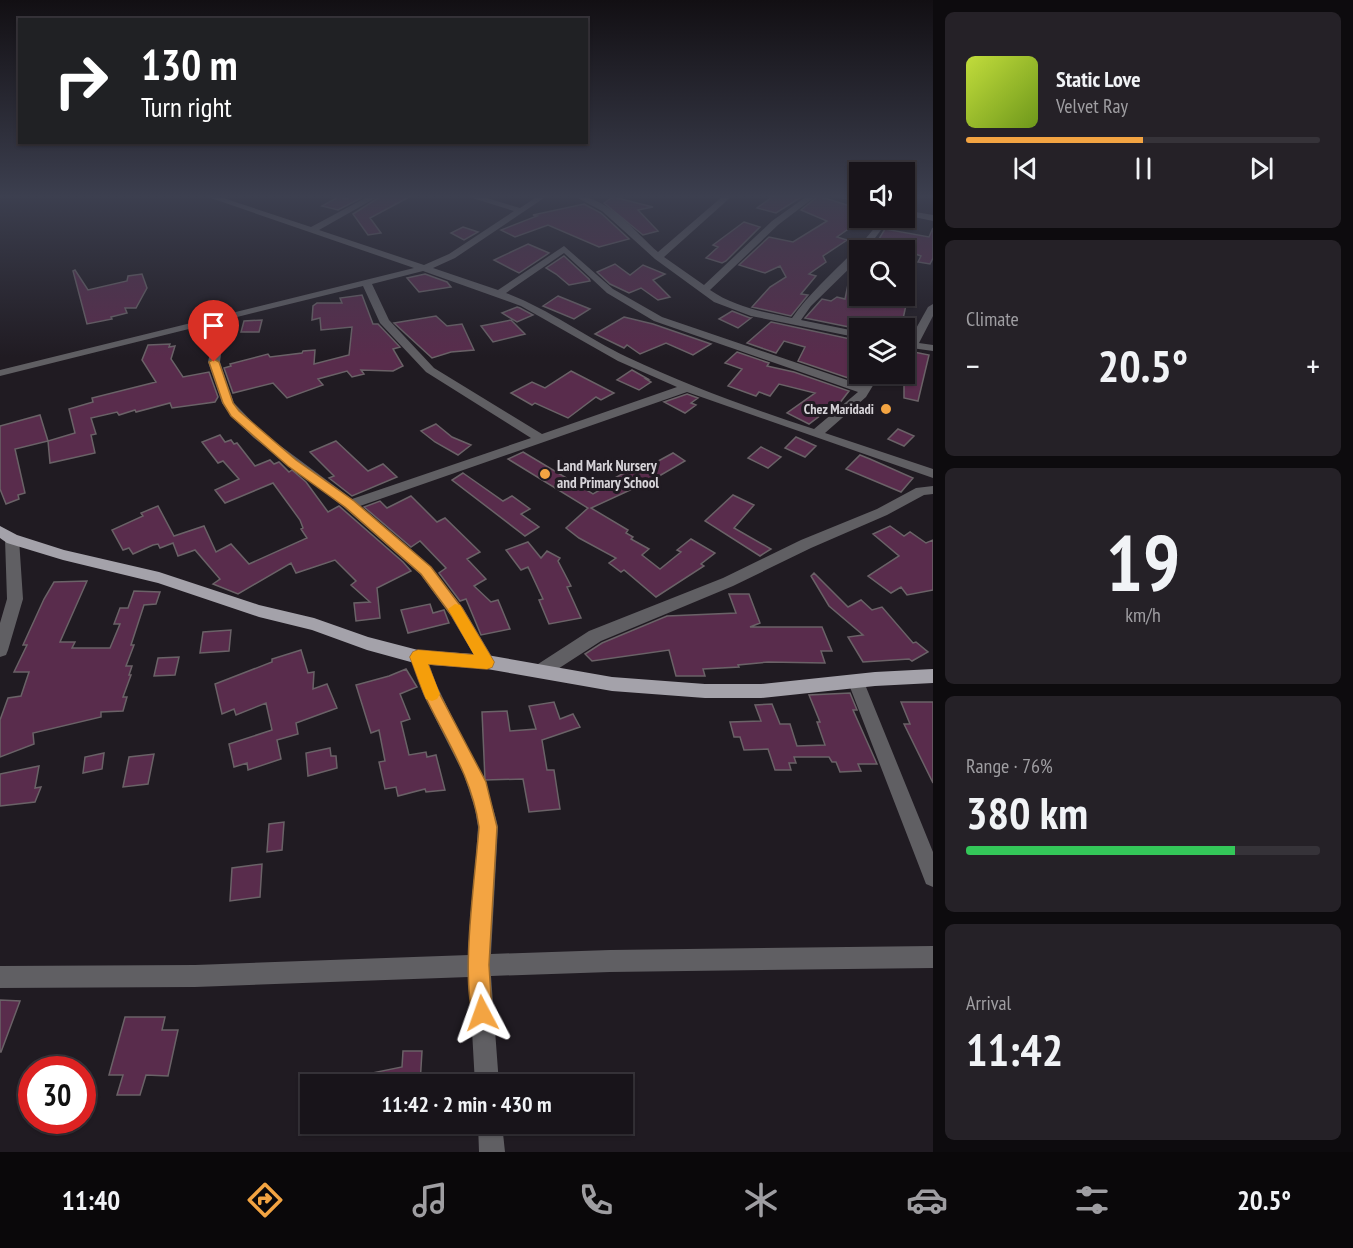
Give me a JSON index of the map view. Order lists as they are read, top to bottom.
{
  "places": ["Chez Maridadi", "Land Mark Nursery and Primary School"],
  "page": {
    "turn": ["130 m", "Turn right"],
    "song": ["Static Love", "Velvet Ray"],
    "tile": [
      "Climate",
      ["19", "km/h"],
      ["Range · 76%", "380 km"],
      ["Arrival", "11:42"]
    ],
    "heat": ["−", "20.5°", "+"],
    "limit": "30",
    "trip": "11:42 · 2 min · 430 m",
    "tabs": ["11:40", "20.5°"]
  }
}
